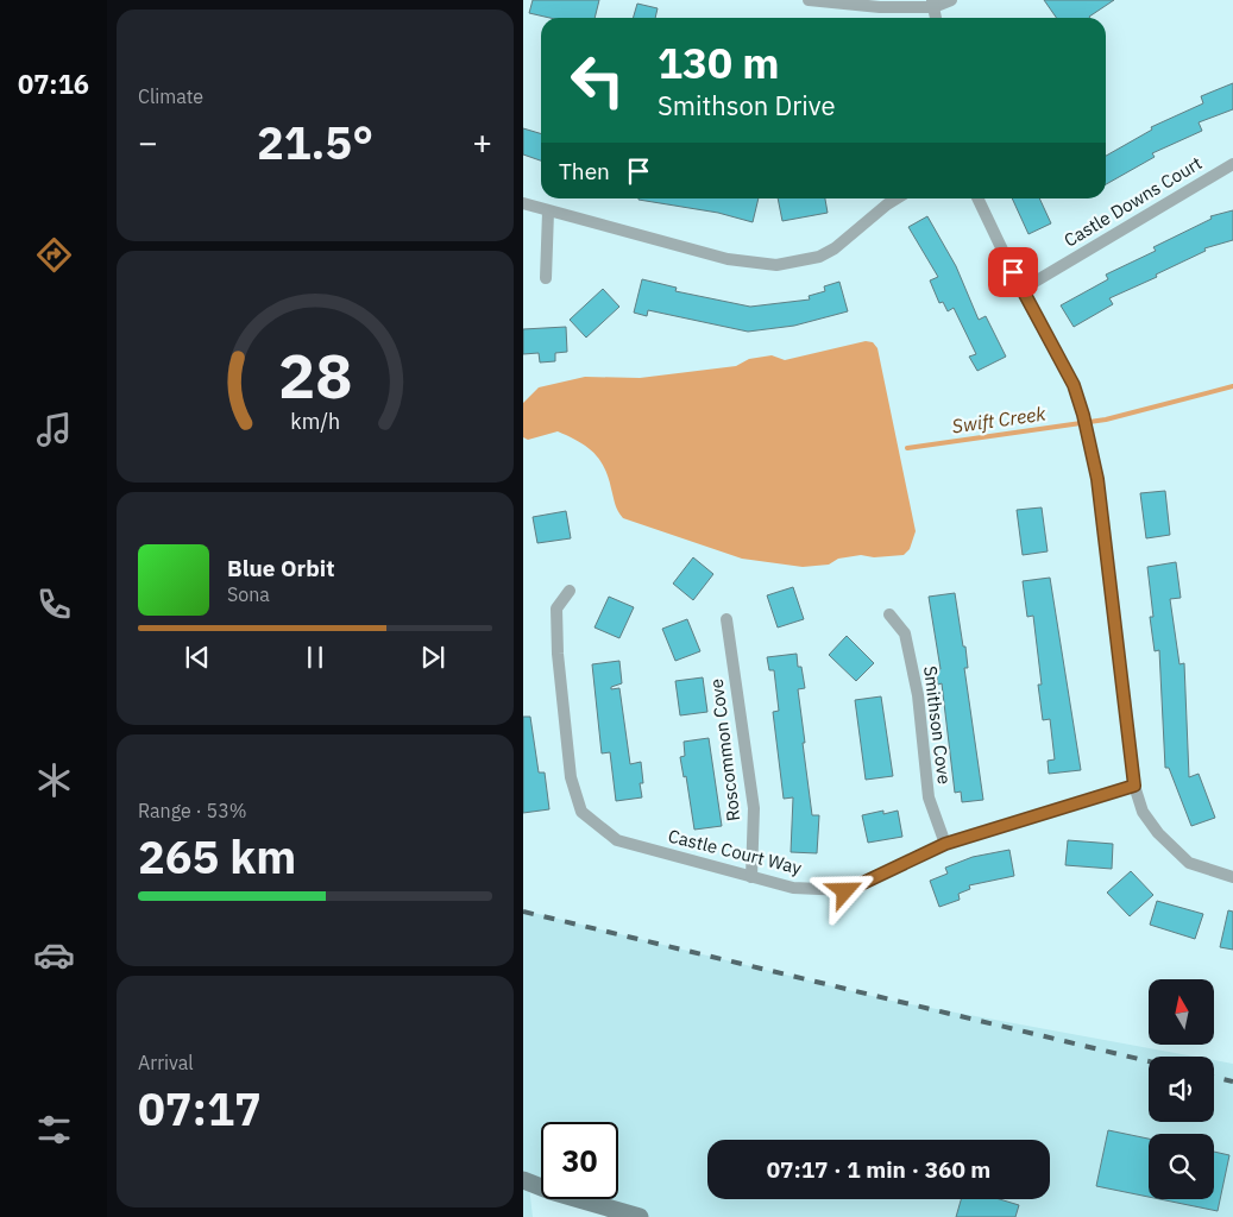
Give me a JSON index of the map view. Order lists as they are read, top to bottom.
{
  "streets": {
    "street": [
      "Castle Downs Court",
      "Smithson Cove",
      "Roscommon Cove",
      "Castle Court Way"
    ]
  },
  "crossings": [
    ["Smithson Cove", "Castle Court Way"],
    ["Roscommon Cove", "Castle Court Way"]
  ],
  "water": ["Swift Creek"],
  "north": "top",
  "page": {
    "tabs": "07:16",
    "tile": [
      "Climate",
      ["Range · 53%", "265 km"],
      ["Arrival", "07:17"]
    ],
    "turn": ["130 m", "Smithson Drive"],
    "heat": ["−", "21.5°", "+"],
    "then": "Then",
    "song": ["Blue Orbit", "Sona"],
    "limit": "30",
    "trip": "07:17 · 1 min · 360 m",
    "gauge": ["28", "km/h"]
  }
}
